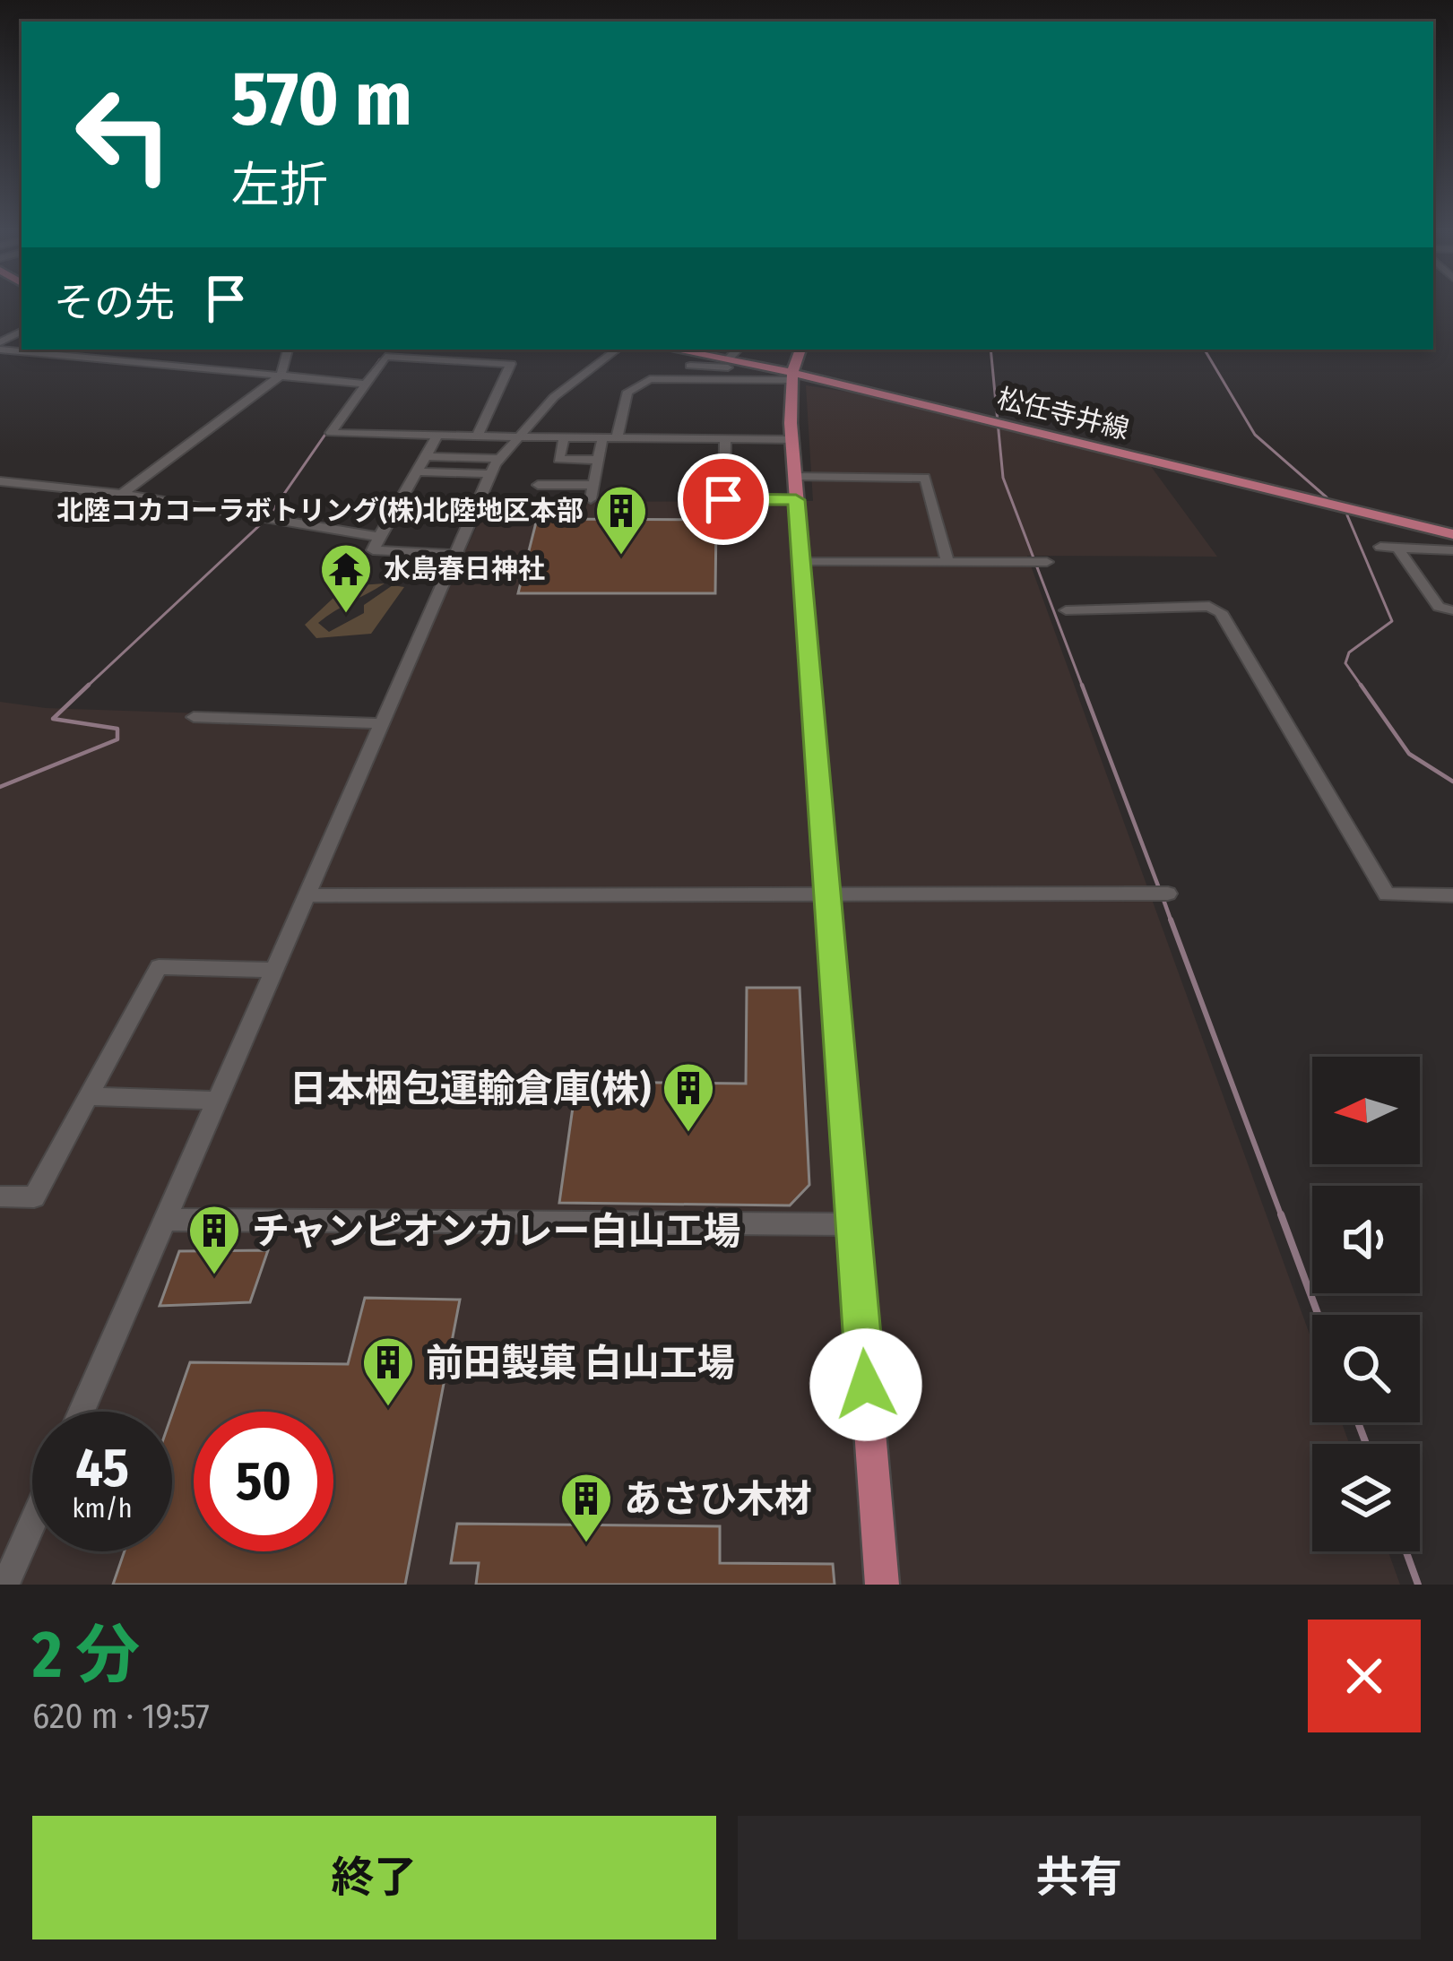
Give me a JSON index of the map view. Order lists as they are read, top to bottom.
{
  "streets": {
    "main road": ["松任寺井線"]
  },
  "places": {
    "building": [
      "北陸コカコーラボトリング(株)北陸地区本部",
      "日本梱包運輸倉庫(株)",
      "チャンピオンカレー白山工場",
      "前田製菓 白山工場",
      "あさひ木材"
    ],
    "temple": ["水島春日神社"]
  },
  "north": "left",
  "page": {
    "turn": ["570 m", "左折"],
    "then": "その先",
    "speed": "45 km/h",
    "limit": "50",
    "heading": ["2 分", "620 m · 19:57"],
    "buttons": ["終了", "共有"]
  }
}
